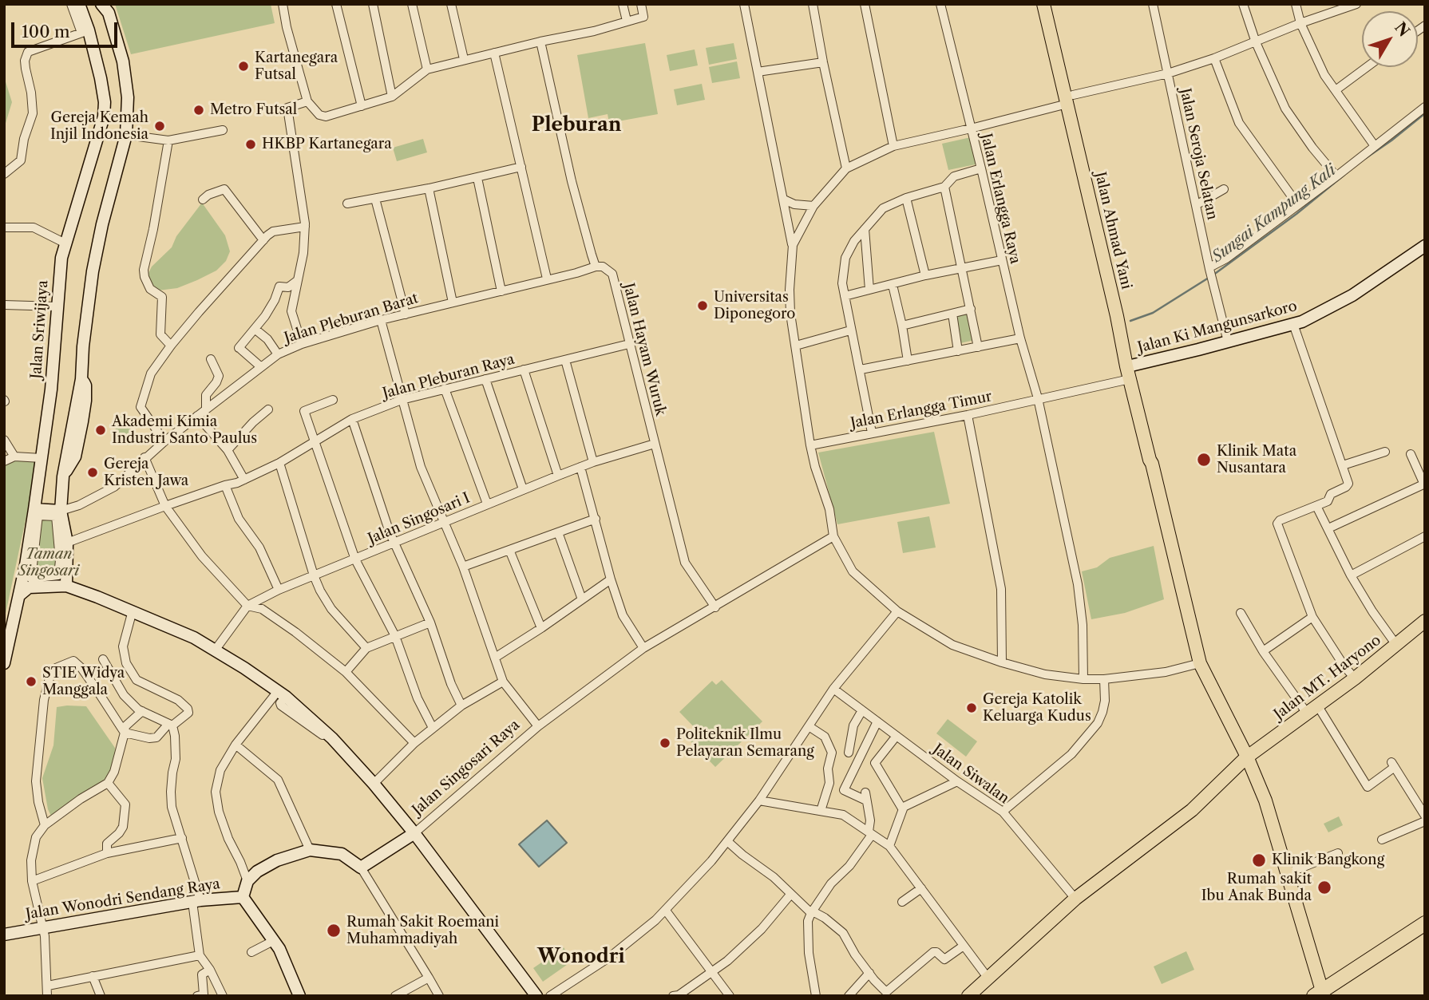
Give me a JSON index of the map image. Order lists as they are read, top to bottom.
{
  "streets": {
    "main road": [
      "Jalan Ahmad Yani",
      "Jalan Ki Mangunsarkoro",
      "Jalan Sriwijaya",
      "Jalan MT. Haryono",
      "Jalan Singosari Raya",
      "Jalan Wonodri Sendang Raya"
    ],
    "street": [
      "Jalan Seroja Selatan",
      "Jalan Erlangga Raya",
      "Jalan Pleburan Barat",
      "Jalan Hayam Wuruk",
      "Jalan Pleburan Raya",
      "Jalan Erlangga Timur",
      "Jalan Singosari I",
      "Jalan Siwalan"
    ]
  },
  "crossings": [
    ["Jalan Seroja Selatan", "Jalan Ki Mangunsarkoro"],
    ["Jalan Erlangga Raya", "Jalan Erlangga Timur"],
    ["Jalan Ahmad Yani", "Jalan Ki Mangunsarkoro"],
    ["Jalan Ahmad Yani", "Jalan Erlangga Timur"],
    ["Jalan Ahmad Yani", "Jalan MT. Haryono"],
    ["Jalan Pleburan Barat", "Jalan Hayam Wuruk"],
    ["Jalan Ki Mangunsarkoro", "Jalan Erlangga Timur"],
    ["Jalan Sriwijaya", "Jalan Singosari Raya"],
    ["Jalan Hayam Wuruk", "Jalan Pleburan Raya"],
    ["Jalan Hayam Wuruk", "Jalan Singosari I"],
    ["Jalan Hayam Wuruk", "Jalan Singosari Raya"],
    ["Jalan Singosari I", "Jalan Singosari Raya"],
    ["Jalan MT. Haryono", "Jalan Siwalan"]
  ],
  "districts": ["Pleburan", "Wonodri"],
  "water": ["Sungai Kampung Kali"],
  "parks": ["Taman Singosari"],
  "places": [
    "Kartanegara Futsal",
    "Metro Futsal",
    "Gereja Kemah Injil Indonesia",
    "HKBP Kartanegara",
    "Universitas Diponegoro",
    "Akademi Kimia Industri Santo Paulus",
    "Klinik Mata Nusantara",
    "Gereja Kristen Jawa",
    "STIE Widya Manggala",
    "Gereja Katolik Keluarga Kudus",
    "Politeknik Ilmu Pelayaran Semarang",
    "Klinik Bangkong",
    "Rumah sakit Ibu Anak Bunda",
    "Rumah Sakit Roemani Muhammadiyah"
  ],
  "scale_bar": "100 m",
  "north": "top right"
}
